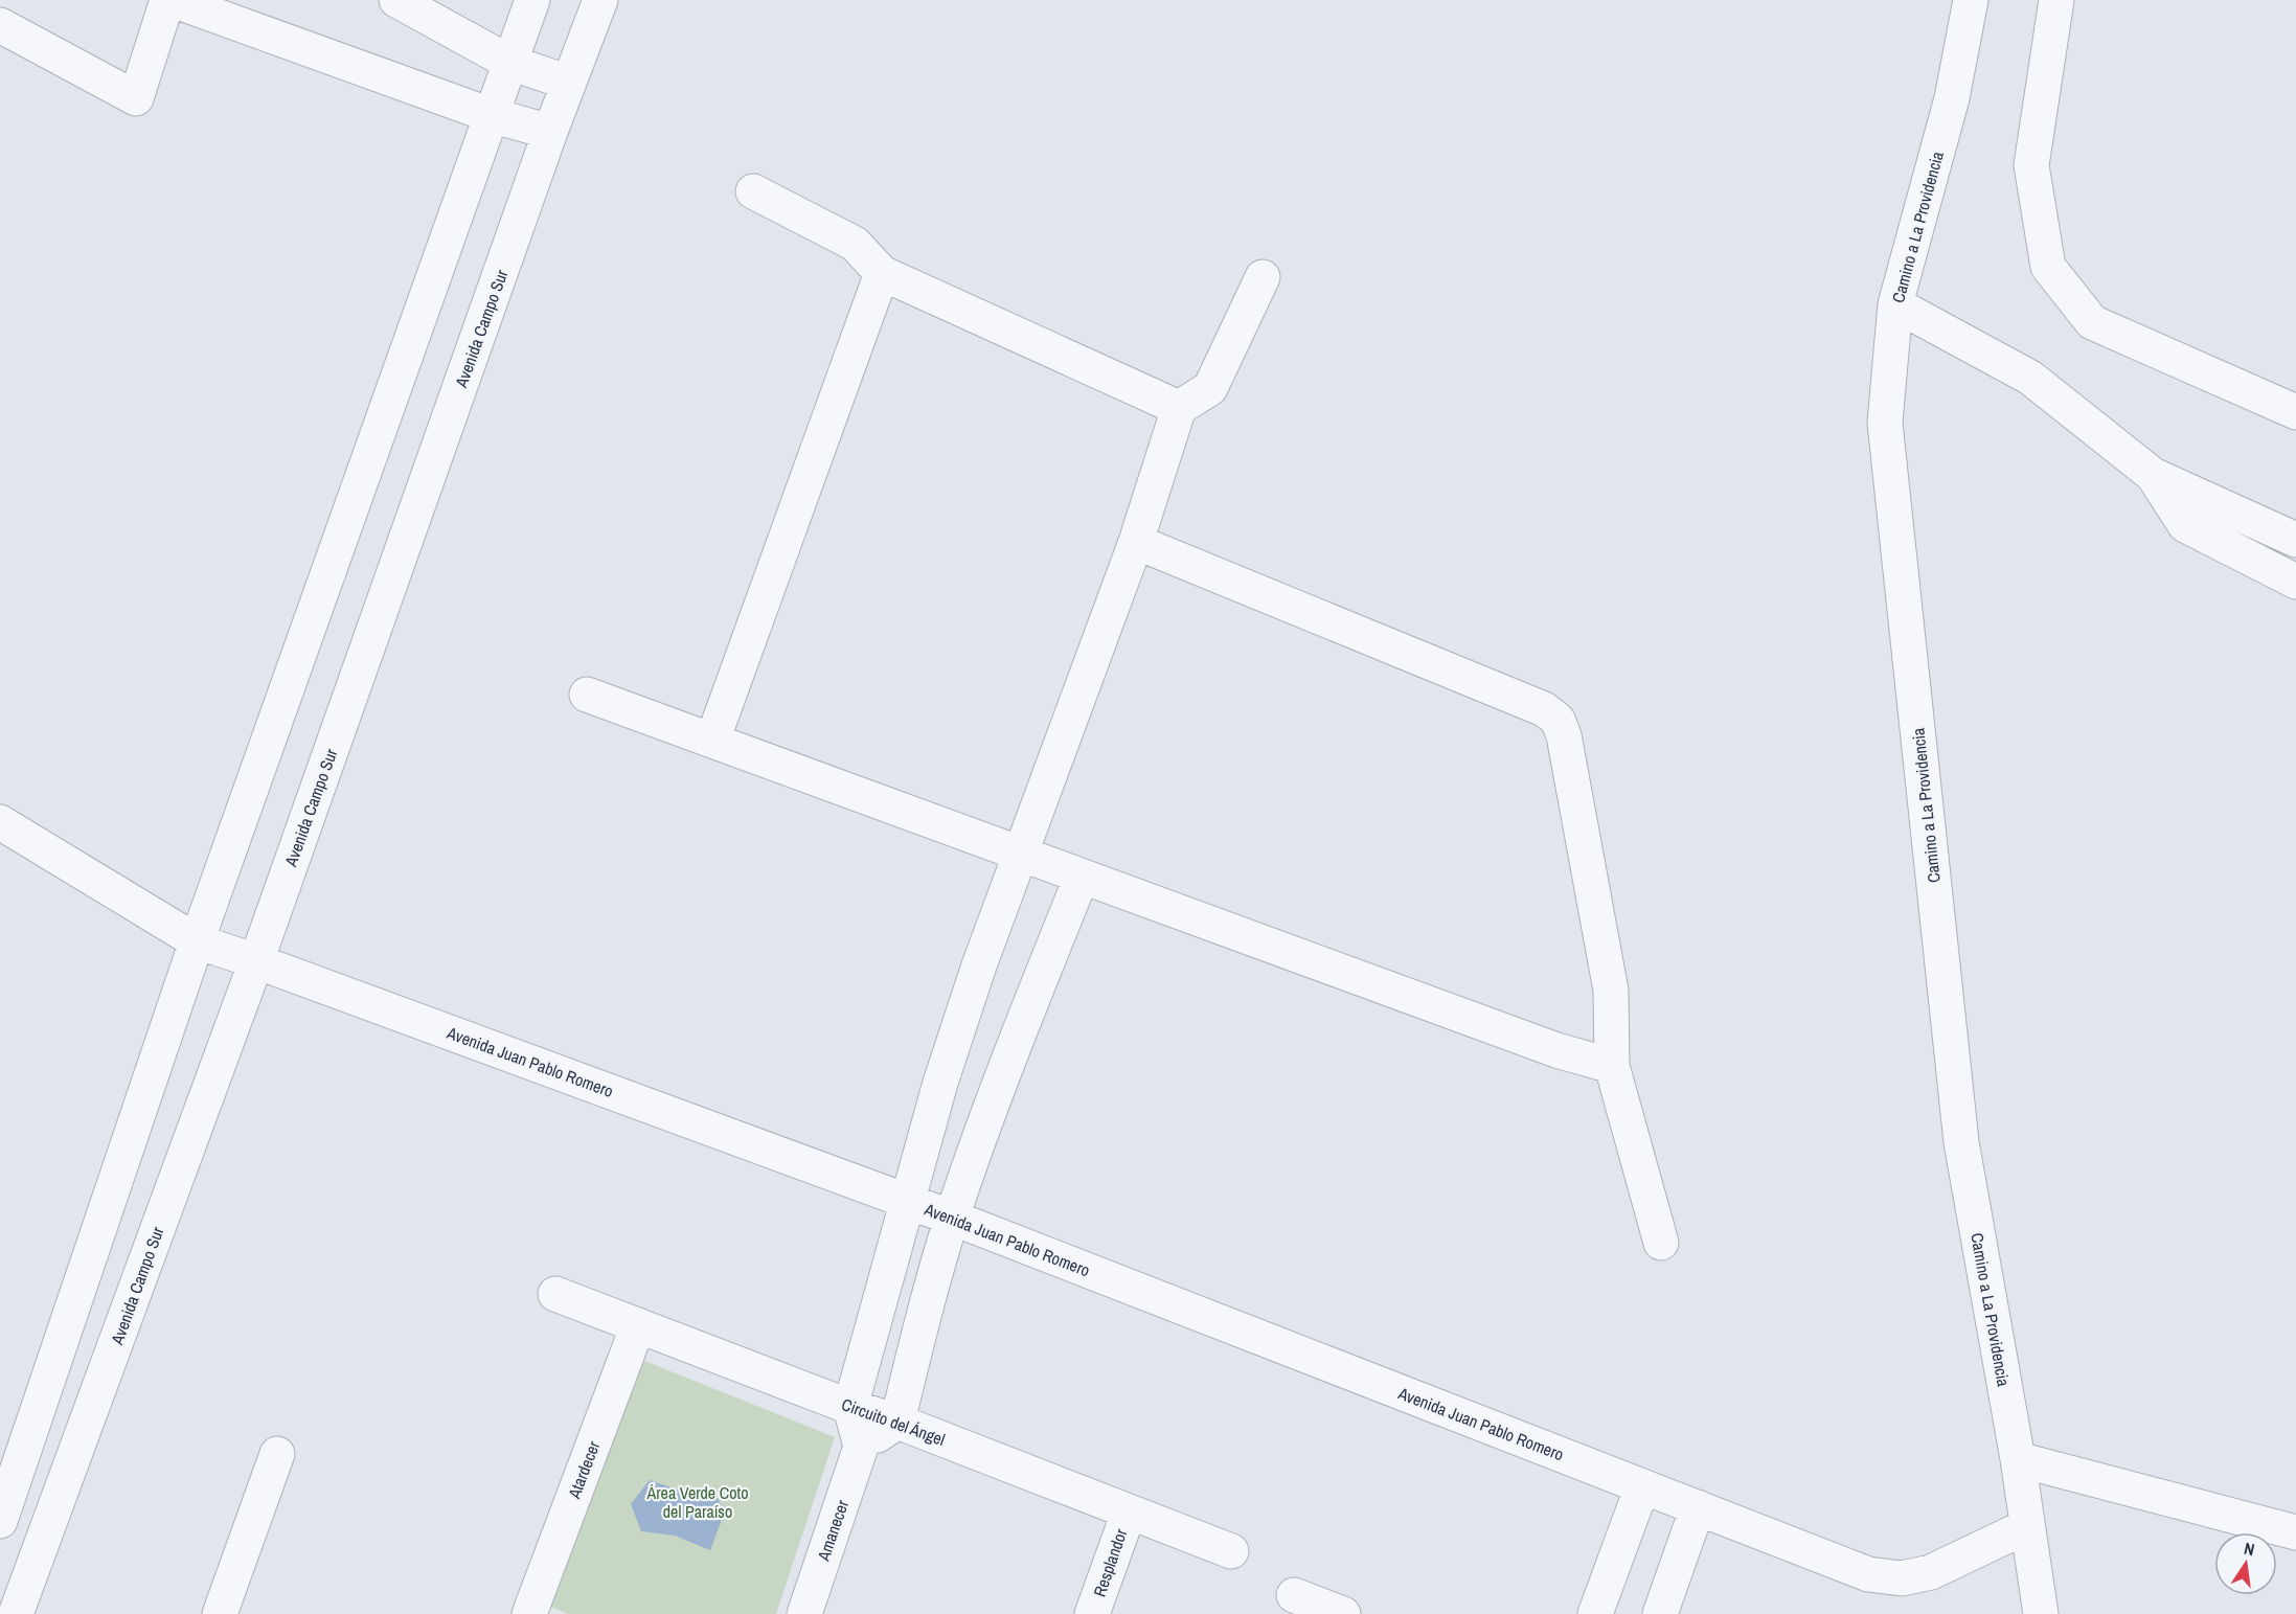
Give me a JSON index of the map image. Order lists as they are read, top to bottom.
{
  "streets": {
    "street": [
      "Camino a La Providencia",
      "Avenida Campo Sur",
      "Avenida Juan Pablo Romero",
      "Circuito del Ángel",
      "Atardecer",
      "Amanecer",
      "Resplandor"
    ]
  },
  "crossings": [
    ["Camino a La Providencia", "Avenida Juan Pablo Romero"],
    ["Avenida Campo Sur", "Avenida Juan Pablo Romero"],
    ["Circuito del Ángel", "Atardecer"],
    ["Circuito del Ángel", "Resplandor"]
  ],
  "parks": ["Área Verde Coto del Paraíso"],
  "north": "top"
}
